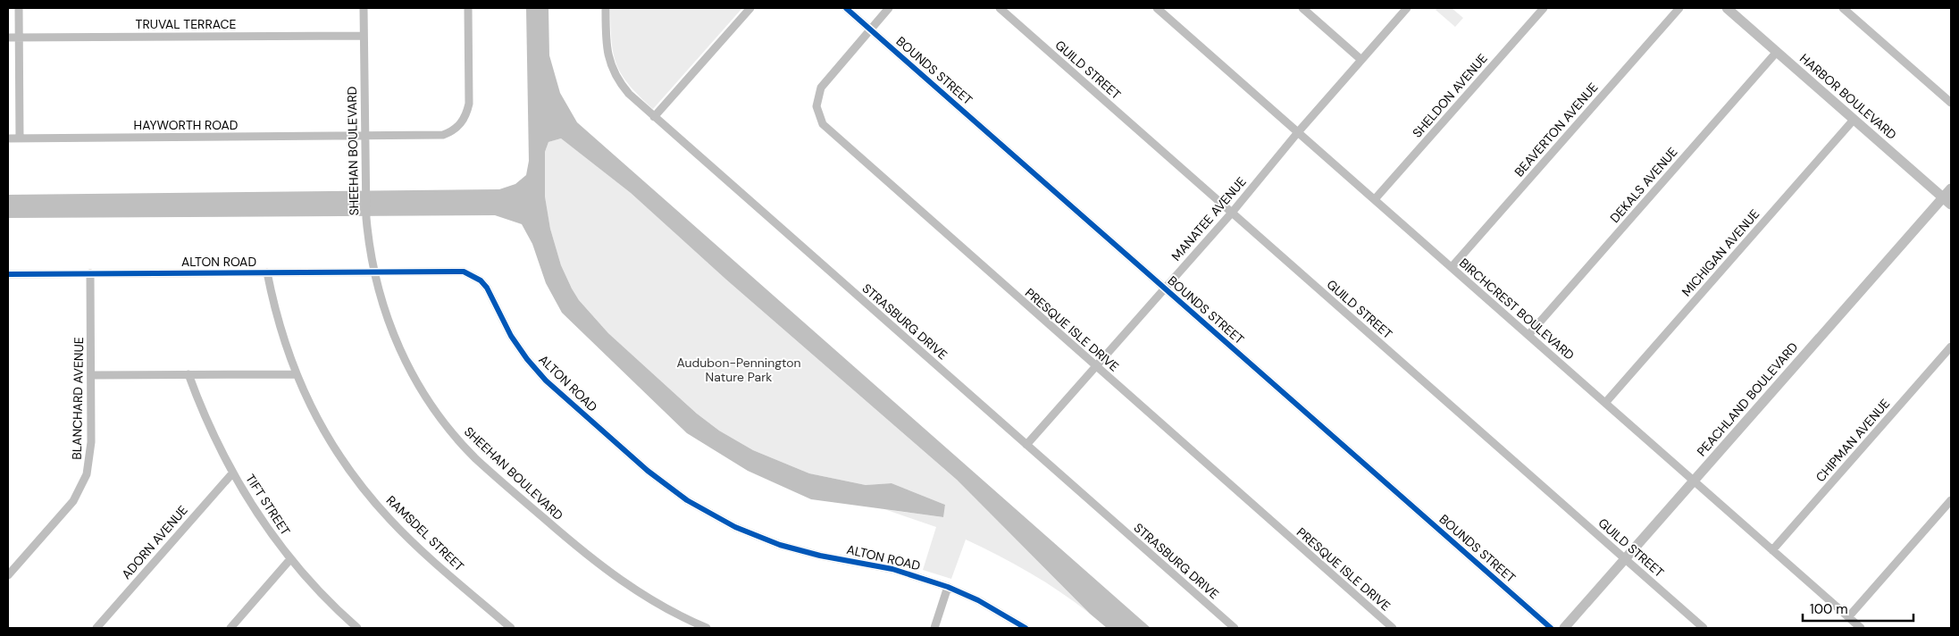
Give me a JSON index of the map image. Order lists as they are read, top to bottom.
{
  "streets": {
    "street": [
      "TRUVAL TERRACE",
      "GUILD STREET",
      "BOUNDS STREET",
      "SHELDON AVENUE",
      "HARBOR BOULEVARD",
      "HAYWORTH ROAD",
      "BEAVERTON AVENUE",
      "SHEEHAN BOULEVARD",
      "DEKALS AVENUE",
      "MANATEE AVENUE",
      "MICHIGAN AVENUE",
      "ALTON ROAD",
      "BIRCHCREST BOULEVARD",
      "STRASBURG DRIVE",
      "PRESQUE ISLE DRIVE",
      "BLANCHARD AVENUE",
      "PEACHLAND BOULEVARD",
      "CHIPMAN AVENUE",
      "TIFT STREET",
      "RAMSDEL STREET",
      "ADORN AVENUE"
    ]
  },
  "crossings": [
    ["TRUVAL TERRACE", "SHEEHAN BOULEVARD"],
    ["GUILD STREET", "MANATEE AVENUE"],
    ["GUILD STREET", "PEACHLAND BOULEVARD"],
    ["BOUNDS STREET", "MANATEE AVENUE"],
    ["BOUNDS STREET", "PRESQUE ISLE DRIVE"],
    ["SHELDON AVENUE", "BIRCHCREST BOULEVARD"],
    ["HARBOR BOULEVARD", "DEKALS AVENUE"],
    ["HARBOR BOULEVARD", "MICHIGAN AVENUE"],
    ["HARBOR BOULEVARD", "PEACHLAND BOULEVARD"],
    ["HAYWORTH ROAD", "SHEEHAN BOULEVARD"],
    ["BEAVERTON AVENUE", "BIRCHCREST BOULEVARD"],
    ["SHEEHAN BOULEVARD", "ALTON ROAD"],
    ["DEKALS AVENUE", "BIRCHCREST BOULEVARD"],
    ["MANATEE AVENUE", "BIRCHCREST BOULEVARD"],
    ["MANATEE AVENUE", "STRASBURG DRIVE"],
    ["MANATEE AVENUE", "PRESQUE ISLE DRIVE"],
    ["MICHIGAN AVENUE", "BIRCHCREST BOULEVARD"],
    ["ALTON ROAD", "BLANCHARD AVENUE"],
    ["ALTON ROAD", "RAMSDEL STREET"],
    ["BIRCHCREST BOULEVARD", "PEACHLAND BOULEVARD"],
    ["BIRCHCREST BOULEVARD", "CHIPMAN AVENUE"],
    ["TIFT STREET", "ADORN AVENUE"]
  ],
  "parks": ["Audubon-Pennington Nature Park"],
  "scale_bar": "100 m"
}
